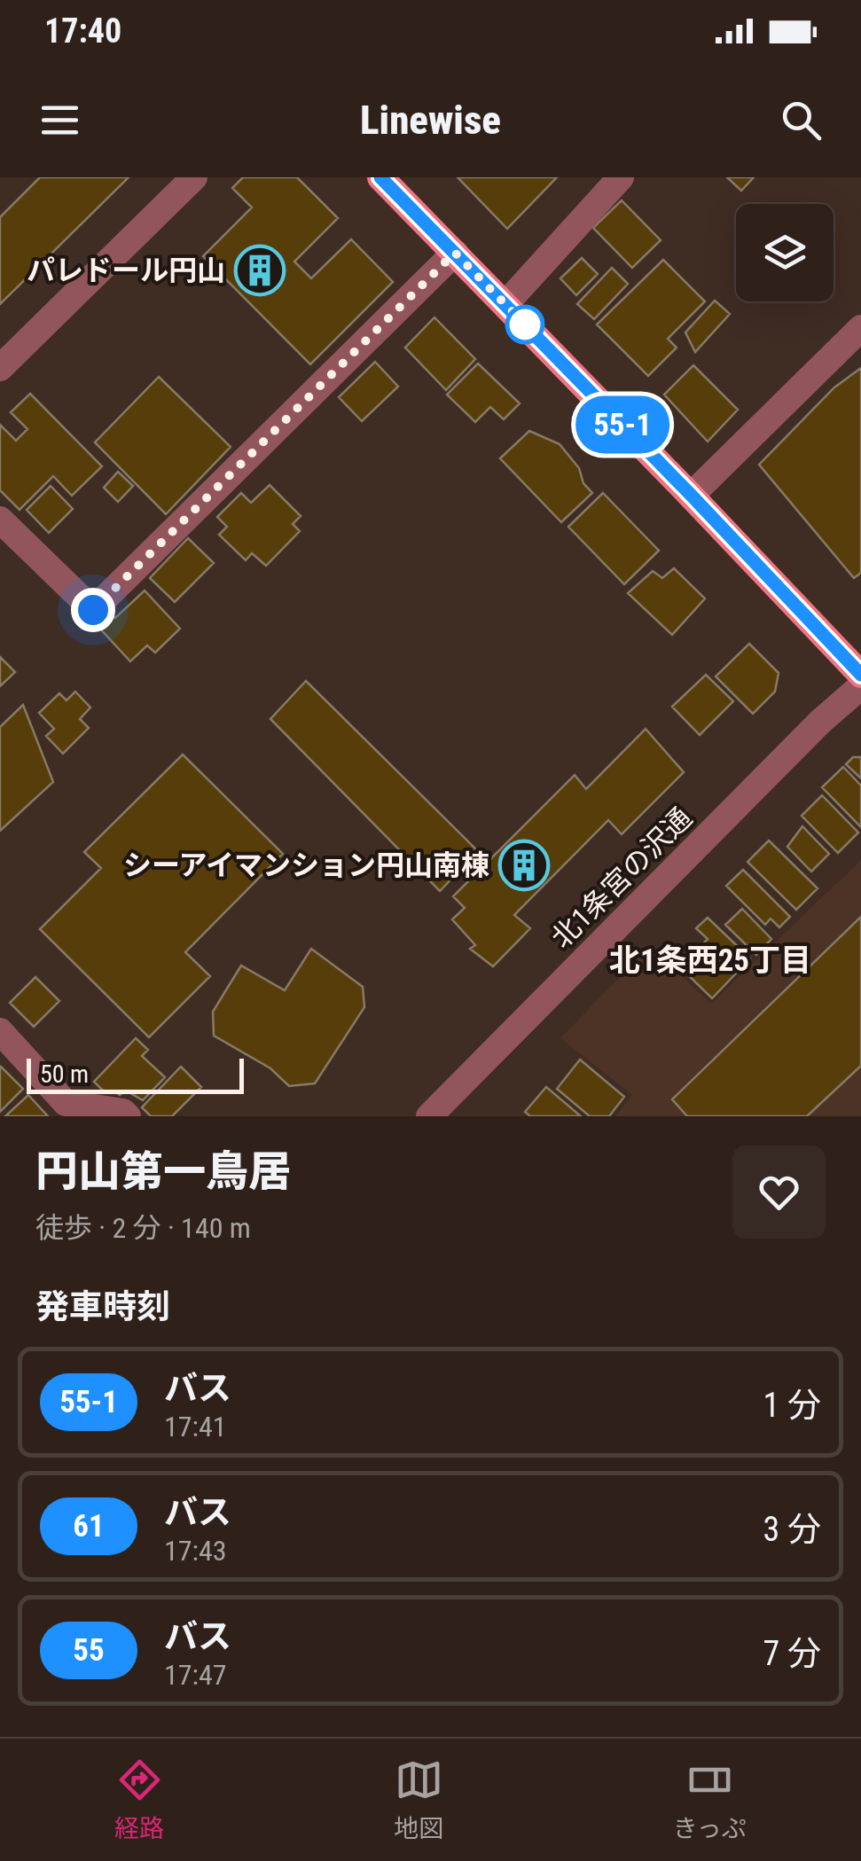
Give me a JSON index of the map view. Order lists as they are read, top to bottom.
{
  "streets": {
    "street": ["北1条宮の沢通"]
  },
  "districts": ["北1条西25丁目"],
  "places": {
    "building": ["パレドール円山", "シーアイマンション円山南棟"]
  },
  "lines": ["bus line 55-1"],
  "scale_bar": "50 m",
  "page": {
    "status": "17:40",
    "header": "Linewise",
    "on_map": "55-1",
    "scale": "50 m",
    "heading": [
      ["円山第一鳥居", "徒歩 · 2 分 · 140 m"],
      "発車時刻"
    ],
    "list": [
      {
        "mark": "55-1",
        "name": "バス",
        "note": "17:41",
        "value": "1 分"
      },
      {
        "mark": "61",
        "name": "バス",
        "note": "17:43",
        "value": "3 分"
      },
      {
        "mark": "55",
        "name": "バス",
        "note": "17:47",
        "value": "7 分"
      }
    ],
    "tabs": ["経路", "地図", "きっぷ"]
  }
}
